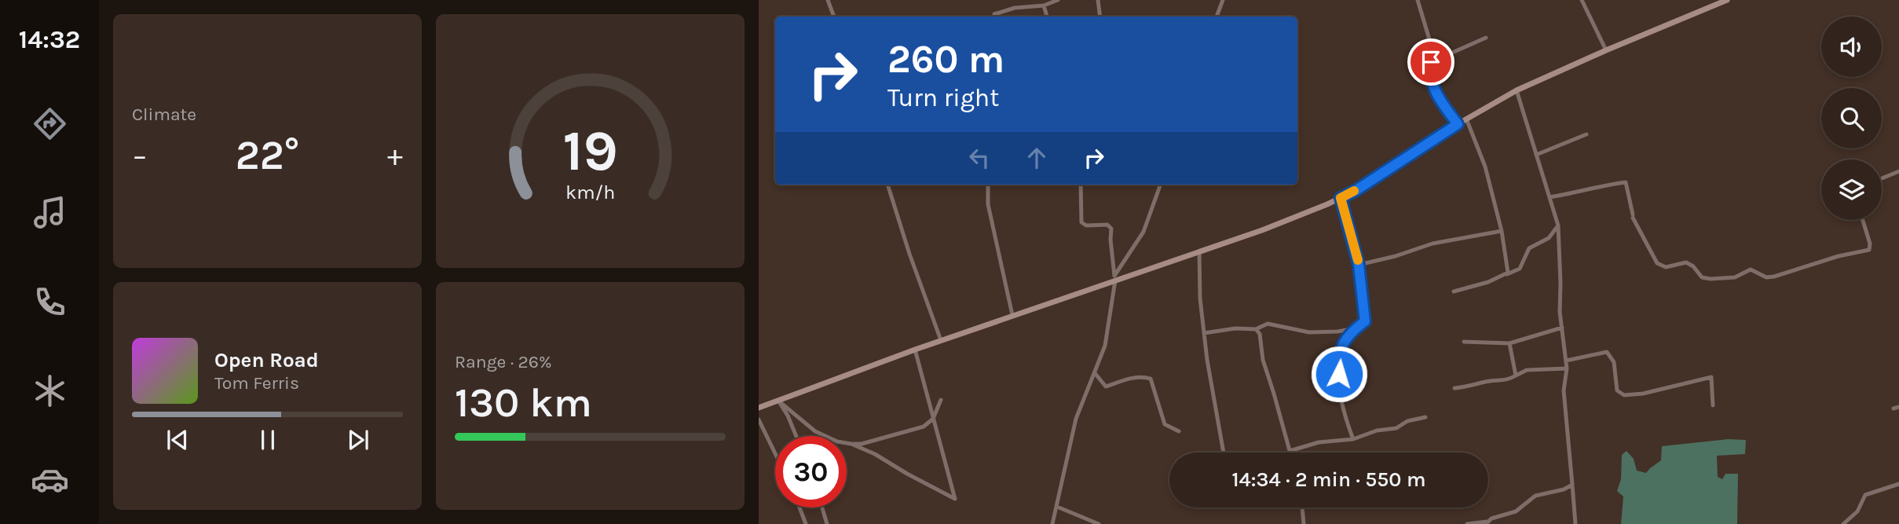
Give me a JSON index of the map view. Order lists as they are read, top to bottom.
{
  "page": {
    "tabs": "14:32",
    "tile": [
      "Climate",
      ["Range · 26%", "130 km"]
    ],
    "turn": ["260 m", "Turn right"],
    "heat": ["−", "22°", "+"],
    "song": ["Open Road", "Tom Ferris"],
    "limit": "30",
    "trip": "14:34 · 2 min · 550 m",
    "gauge": ["19", "km/h"]
  }
}
